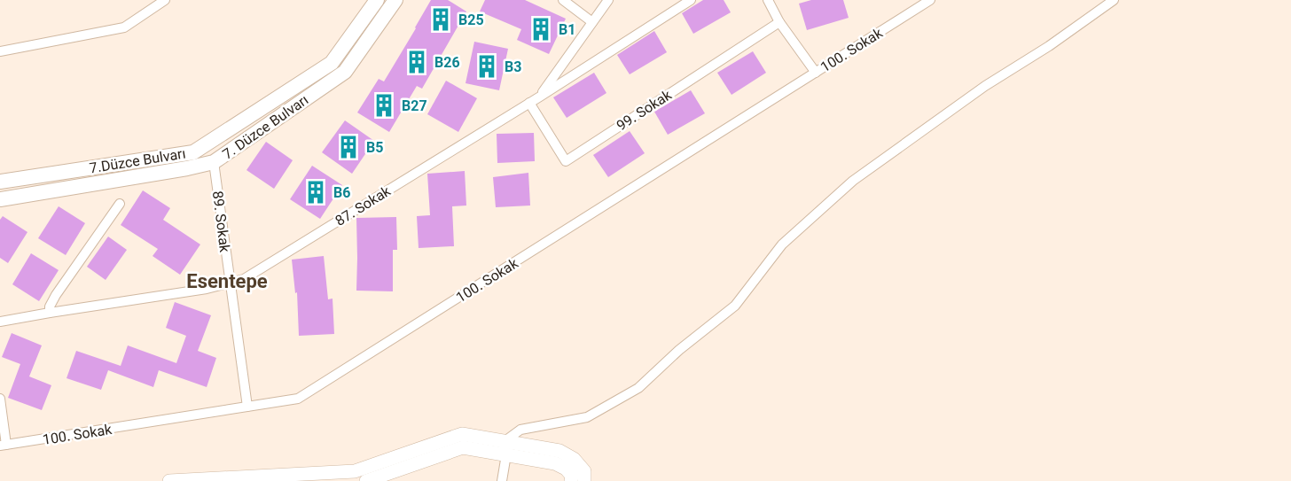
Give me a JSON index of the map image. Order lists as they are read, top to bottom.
{
  "streets": {
    "main road": ["7. Düzce Bulvarı", "7.Düzce Bulvarı"],
    "street": [
      "100. Sokak",
      "99. Sokak",
      "87. Sokak",
      "89. Sokak"
    ]
  },
  "crossings": [
    ["100. Sokak", "89. Sokak"],
    ["99. Sokak", "87. Sokak"],
    ["7. Düzce Bulvarı", "89. Sokak"],
    ["87. Sokak", "89. Sokak"]
  ],
  "districts": ["Esentepe"],
  "places": {
    "building": [
      "B25",
      "B1",
      "B26",
      "B3",
      "B27",
      "B5",
      "B6"
    ]
  }
}
